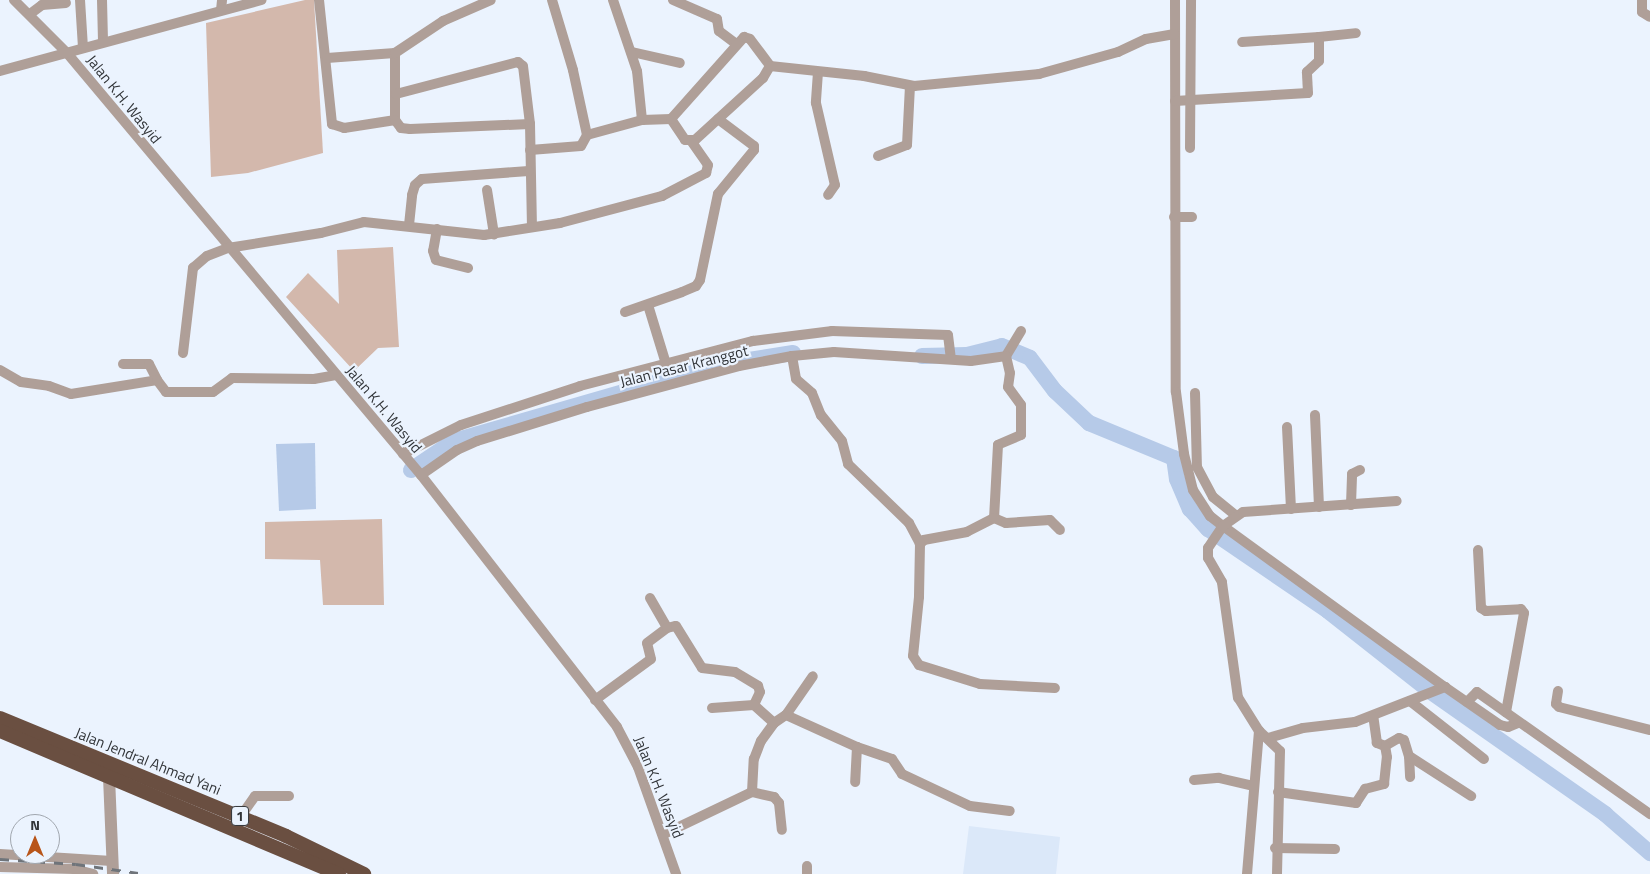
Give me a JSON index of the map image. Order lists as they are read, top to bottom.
{
  "streets": {
    "highway": ["Jalan Jendral Ahmad Yani", "1"],
    "street": ["Jalan K.H. Wasyid", "Jalan Pasar Kranggot"]
  },
  "crossings": [
    ["Jalan K.H. Wasyid", "Jalan Pasar Kranggot"]
  ],
  "north": "top"
}
